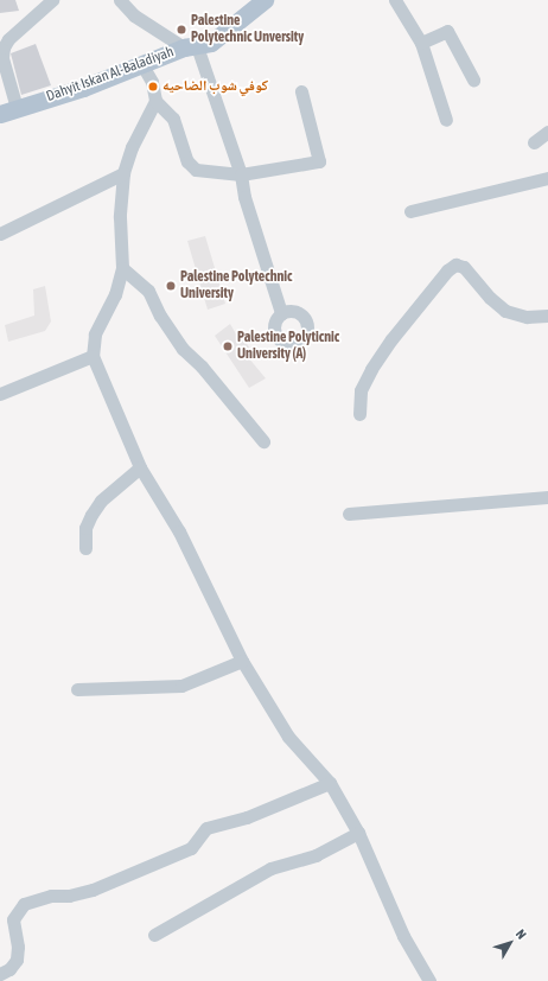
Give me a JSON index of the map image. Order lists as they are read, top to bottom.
{
  "streets": {
    "main road": ["Dahyit Iskan Al-Baladiyah"]
  },
  "places": [
    "Palestine Polytechnic Unversity",
    "كوفي شوب الضاحيه",
    "Palestine Polytechnic University",
    "Palestine Polyticnic University (A)"
  ],
  "north": "top right"
}
